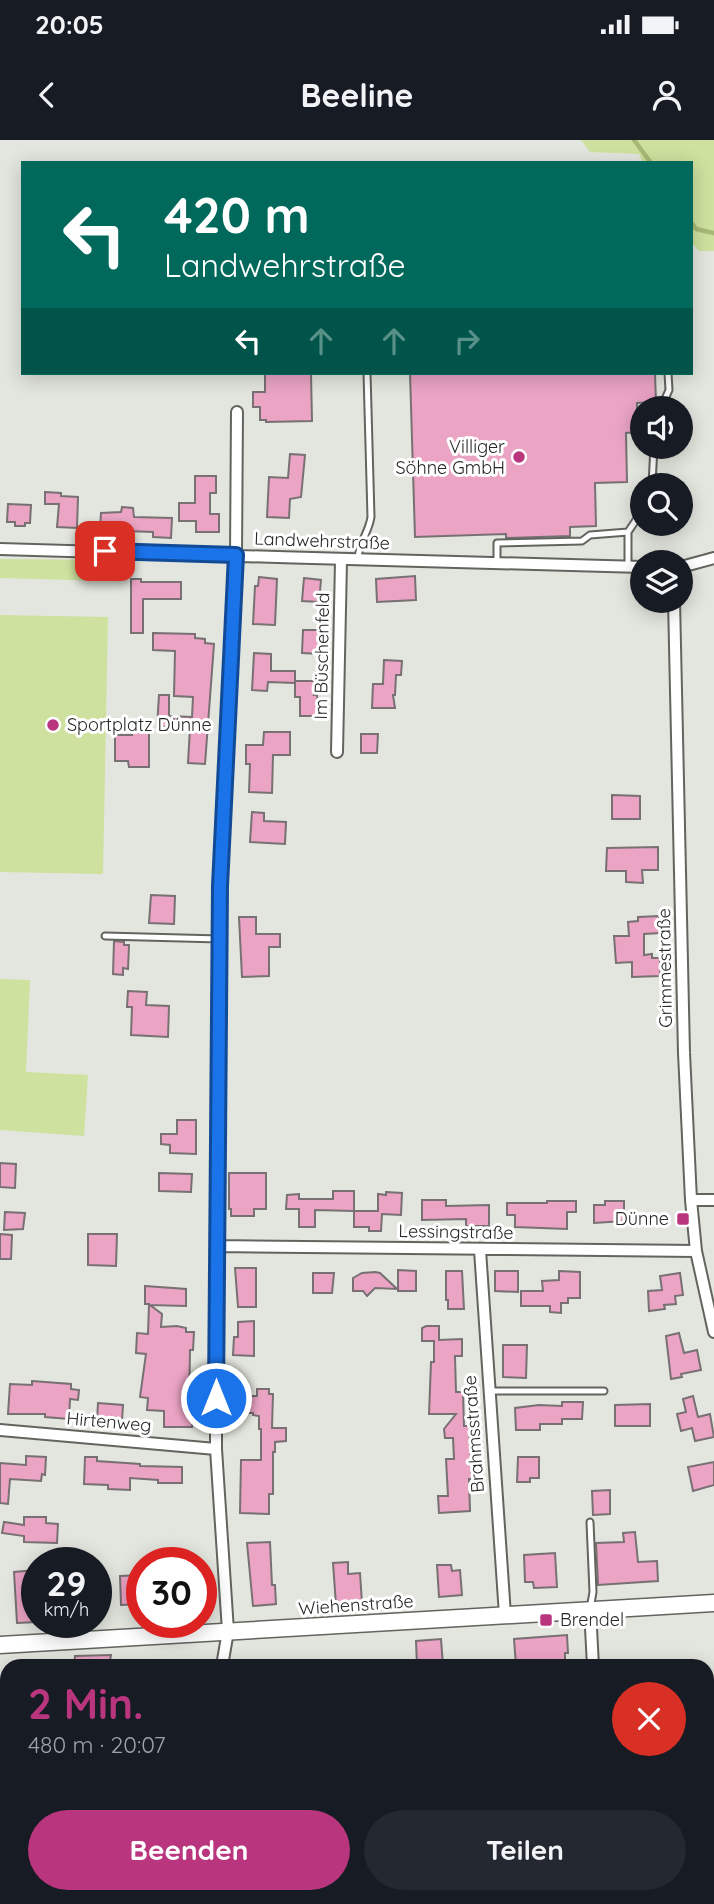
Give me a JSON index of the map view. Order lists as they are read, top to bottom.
{
  "streets": {
    "street": [
      "Landwehrstraße",
      "Im Büschenfeld",
      "Grimmestraße",
      "Lessingstraße",
      "Hirtenweg",
      "Brahmsstraße",
      "Wiehenstraße"
    ]
  },
  "crossings": [
    ["Landwehrstraße", "Im Büschenfeld"],
    ["Grimmestraße", "Lessingstraße"],
    ["Lessingstraße", "Brahmsstraße"],
    ["Brahmsstraße", "Wiehenstraße"]
  ],
  "places": {
    "other": ["Villiger Söhne GmbH", "Sportplatz Dünne"],
    "transit": ["Dünne", "Brendel"]
  },
  "page": {
    "status": "20:05",
    "header": "Beeline",
    "turn": ["420 m", "Landwehrstraße"],
    "speed": "29 km/h",
    "limit": "30",
    "heading": ["2 Min.", "480 m · 20:07"],
    "buttons": ["Beenden", "Teilen"]
  }
}
